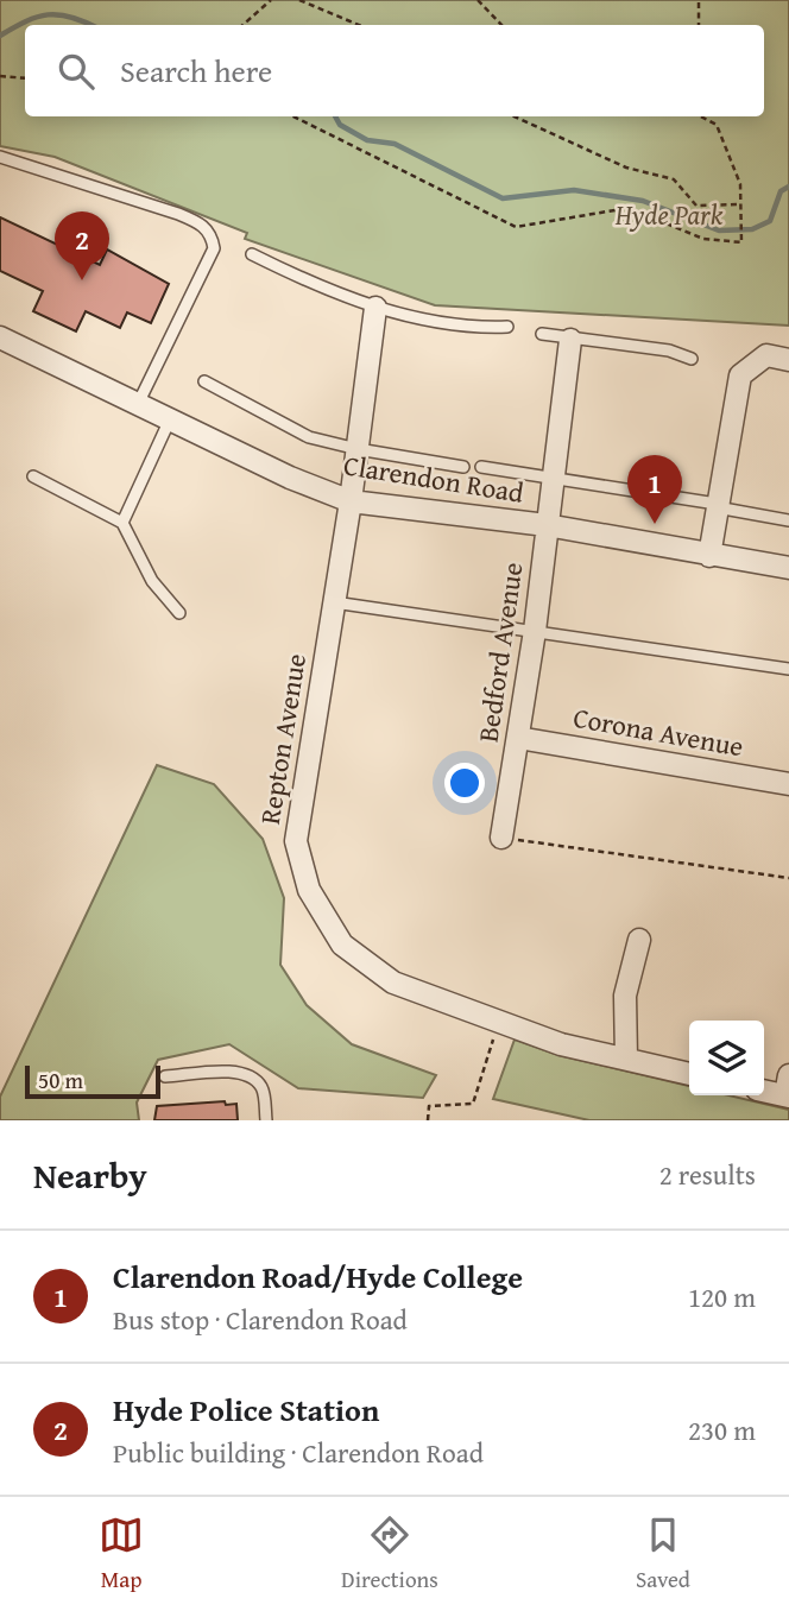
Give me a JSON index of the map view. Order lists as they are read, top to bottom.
{
  "streets": {
    "street": [
      "Clarendon Road",
      "Bedford Avenue",
      "Corona Avenue",
      "Repton Avenue"
    ]
  },
  "crossings": [
    ["Clarendon Road", "Bedford Avenue"],
    ["Clarendon Road", "Repton Avenue"],
    ["Bedford Avenue", "Corona Avenue"]
  ],
  "parks": ["Hyde Park"],
  "scale_bar": "50 m",
  "page": {
    "search": "Search here",
    "pins": ["2", "1"],
    "scale": "50 m",
    "heading": ["Nearby", "2 results"],
    "list": [
      {
        "mark": "1",
        "name": "Clarendon Road/Hyde College",
        "note": "Bus stop · Clarendon Road",
        "value": "120 m"
      },
      {
        "mark": "2",
        "name": "Hyde Police Station",
        "note": "Public building · Clarendon Road",
        "value": "230 m"
      }
    ],
    "nav": ["Map", "Directions", "Saved"]
  }
}
